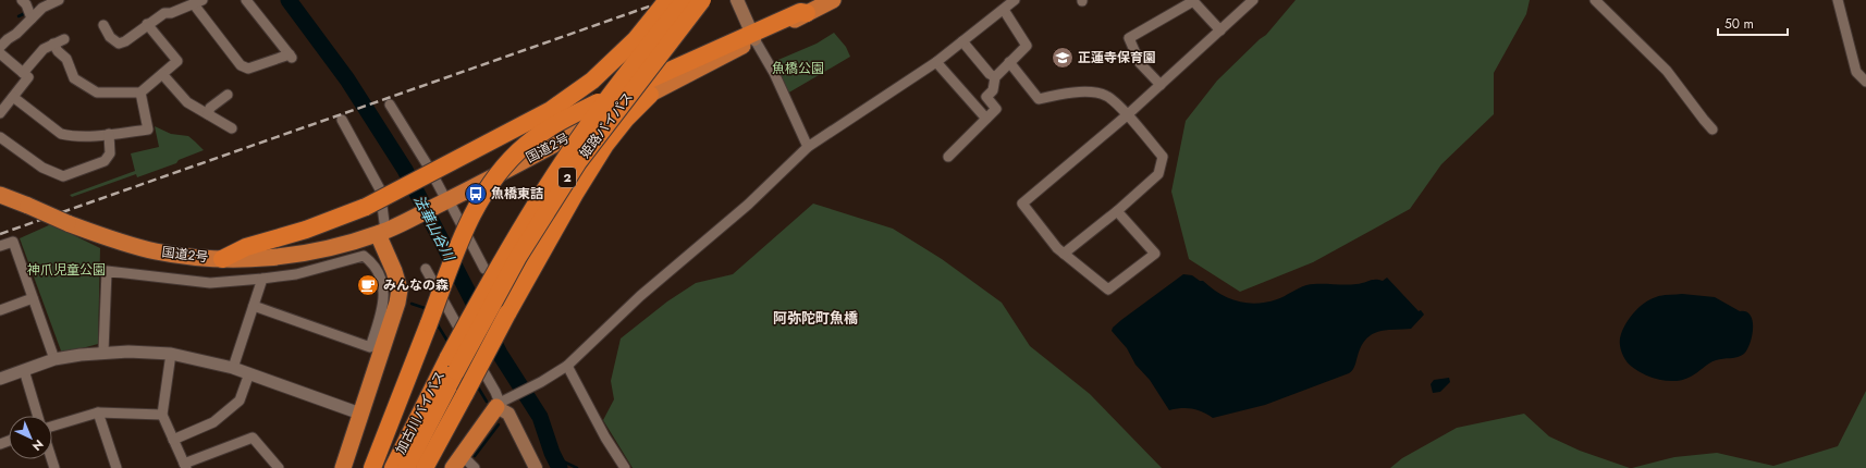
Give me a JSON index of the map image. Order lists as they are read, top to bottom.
{
  "streets": {
    "highway": [
      "姫路バイパス",
      "国道2号",
      "2",
      "加古川バイパス"
    ]
  },
  "crossings": [
    ["姫路バイパス", "加古川バイパス"]
  ],
  "districts": ["阿弥陀町魚橋"],
  "water": ["法華山谷川"],
  "parks": ["魚橋公園", "神爪児童公園"],
  "places": {
    "school or university": ["正蓮寺保育園"],
    "bus stop": ["魚橋東詰"],
    "cafe": ["みんなの森"]
  },
  "scale_bar": "50 m",
  "north": "bottom right"
}
